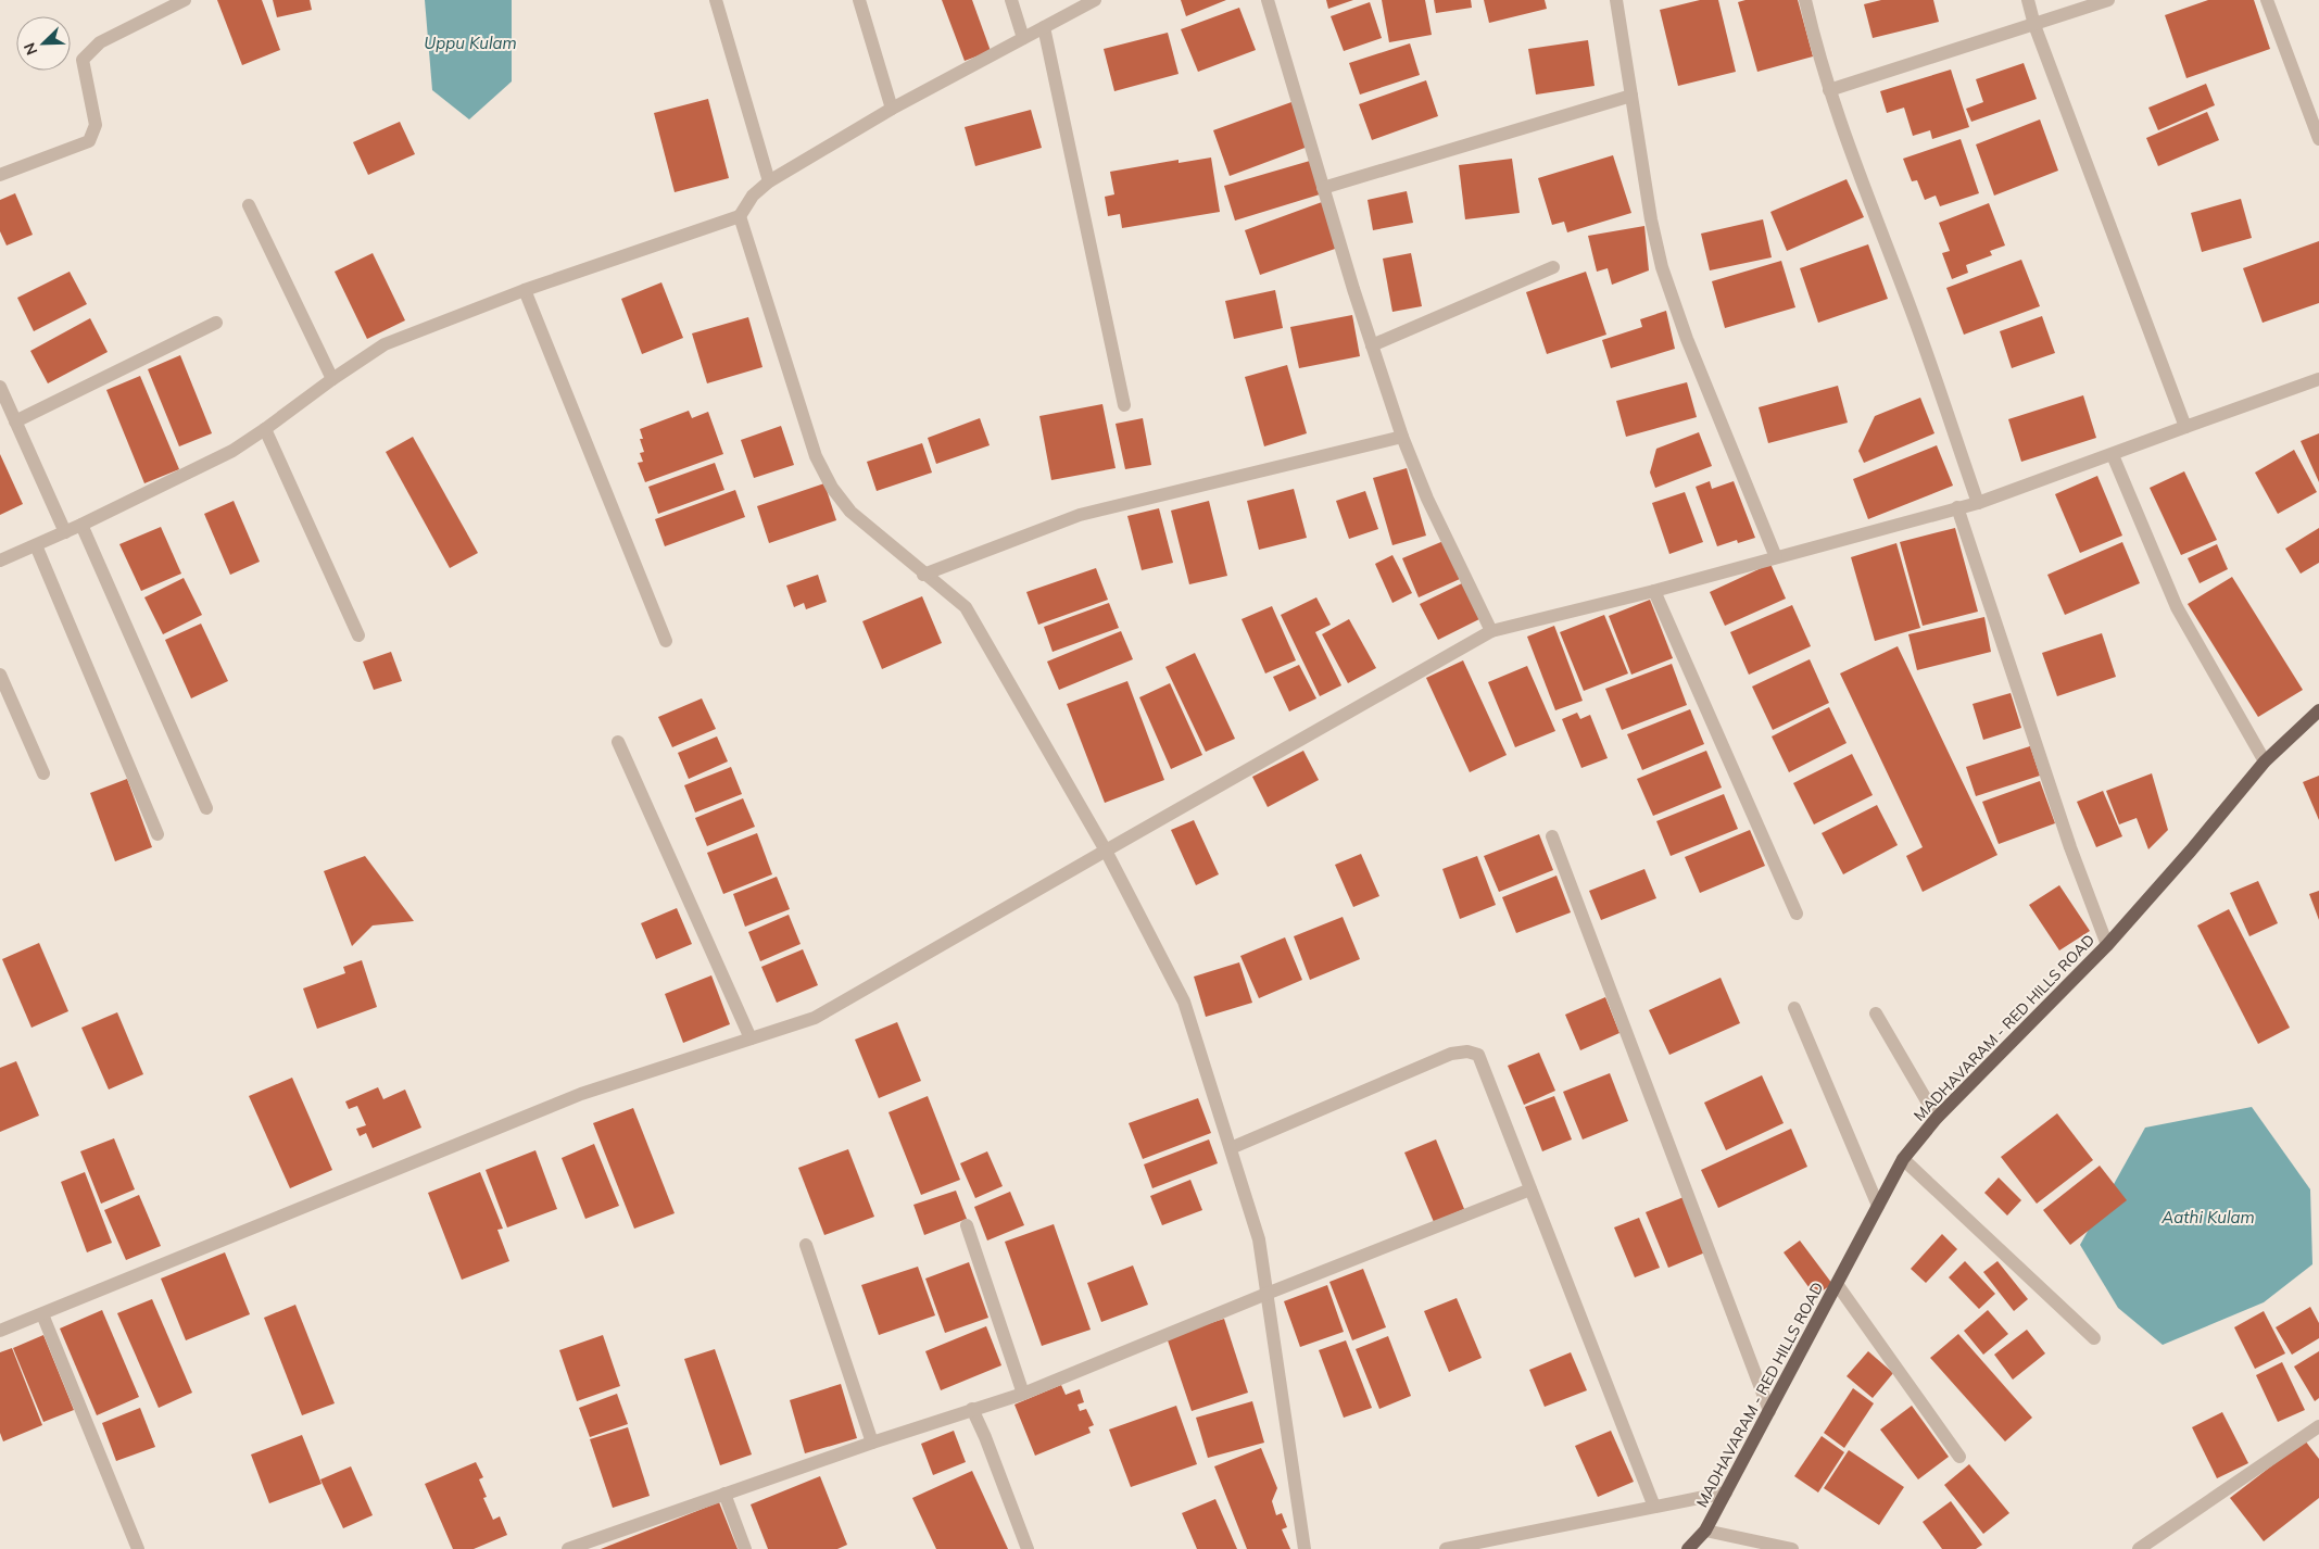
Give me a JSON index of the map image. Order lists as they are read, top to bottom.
{
  "streets": {
    "main road": ["MADHAVARAM - RED HILLS ROAD"]
  },
  "water": ["Uppu Kulam", "Aathi Kulam"],
  "north": "bottom left"
}
